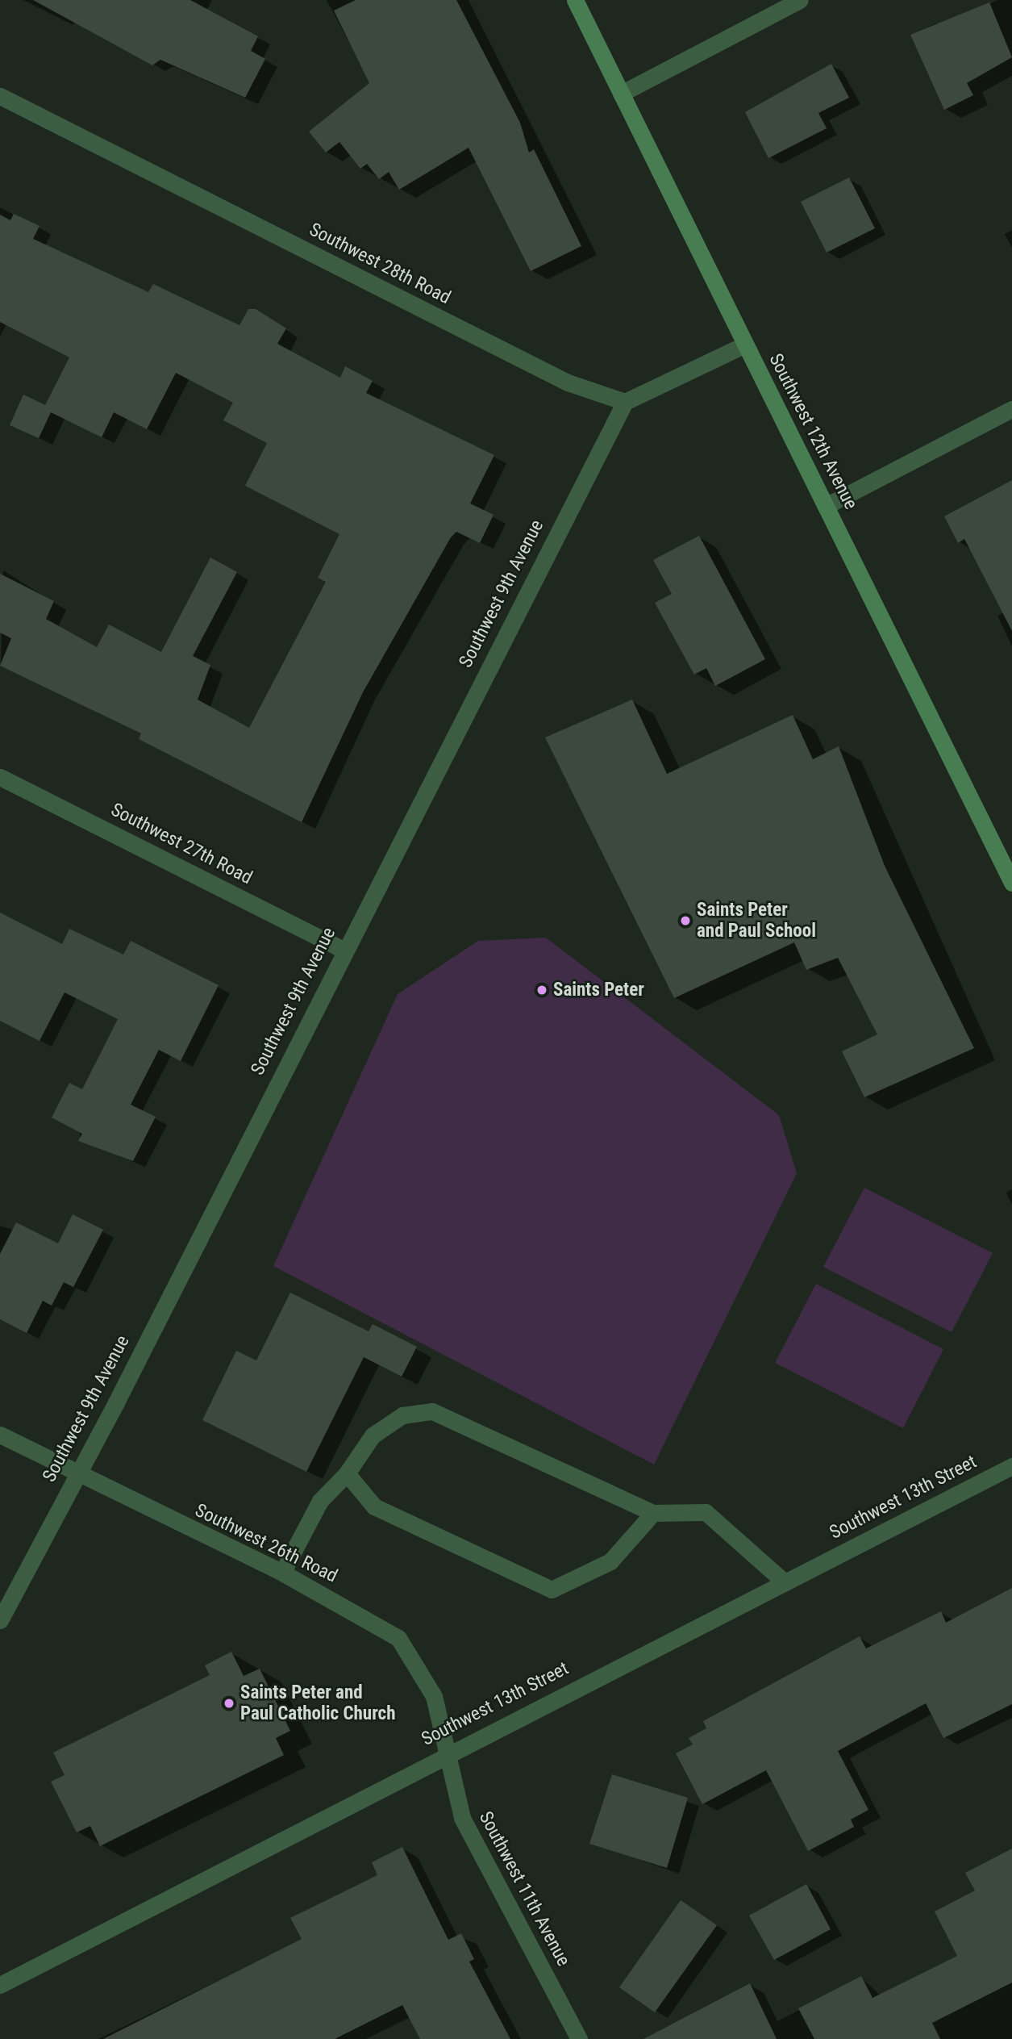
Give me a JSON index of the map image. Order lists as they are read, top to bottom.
{
  "streets": {
    "main road": ["Southwest 12th Avenue"],
    "street": [
      "Southwest 28th Road",
      "Southwest 9th Avenue",
      "Southwest 27th Road",
      "Southwest 13th Street",
      "Southwest 26th Road",
      "Southwest 11th Avenue"
    ]
  },
  "crossings": [
    ["Southwest 28th Road", "Southwest 9th Avenue"],
    ["Southwest 9th Avenue", "Southwest 27th Road"],
    ["Southwest 9th Avenue", "Southwest 26th Road"],
    ["Southwest 13th Street", "Southwest 26th Road"],
    ["Southwest 13th Street", "Southwest 11th Avenue"],
    ["Southwest 26th Road", "Southwest 11th Avenue"]
  ],
  "places": ["Saints Peter and Paul School", "Saints Peter", "Saints Peter and Paul Catholic Church"]
}
